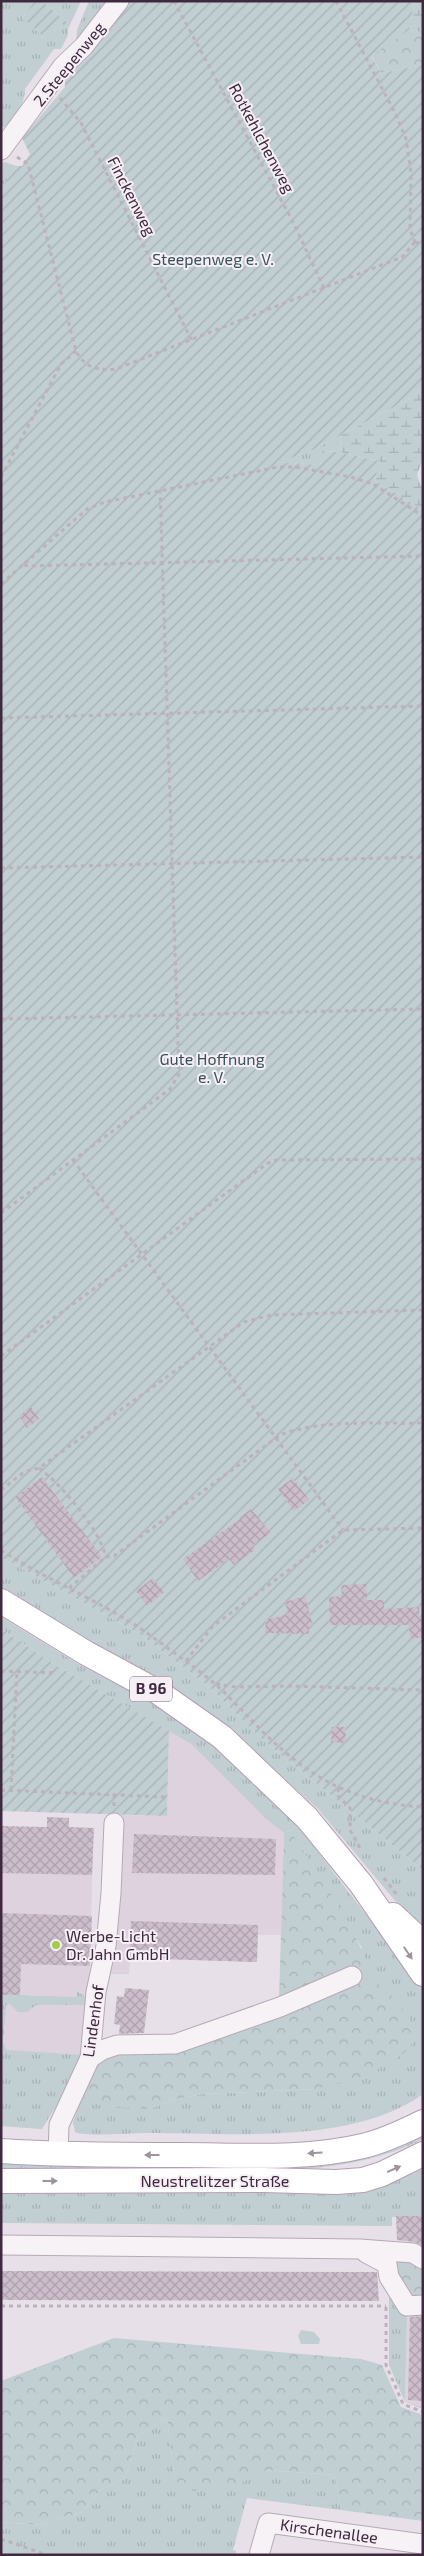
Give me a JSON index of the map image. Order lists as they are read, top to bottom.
{
  "streets": {
    "main road": ["B 96", "Neustrelitzer Straße"],
    "street": ["2.Steepenweg", "Lindenhof", "Kirschenallee"],
    "path": ["Rotkehlchenweg", "Finckenweg"]
  },
  "crossings": [
    ["Lindenhof", "Neustrelitzer Straße"]
  ],
  "parks": ["Steepenweg e. V.", "Gute Hoffnung e. V."],
  "places": ["Werbe-Licht Dr. Jahn GmbH"]
}
